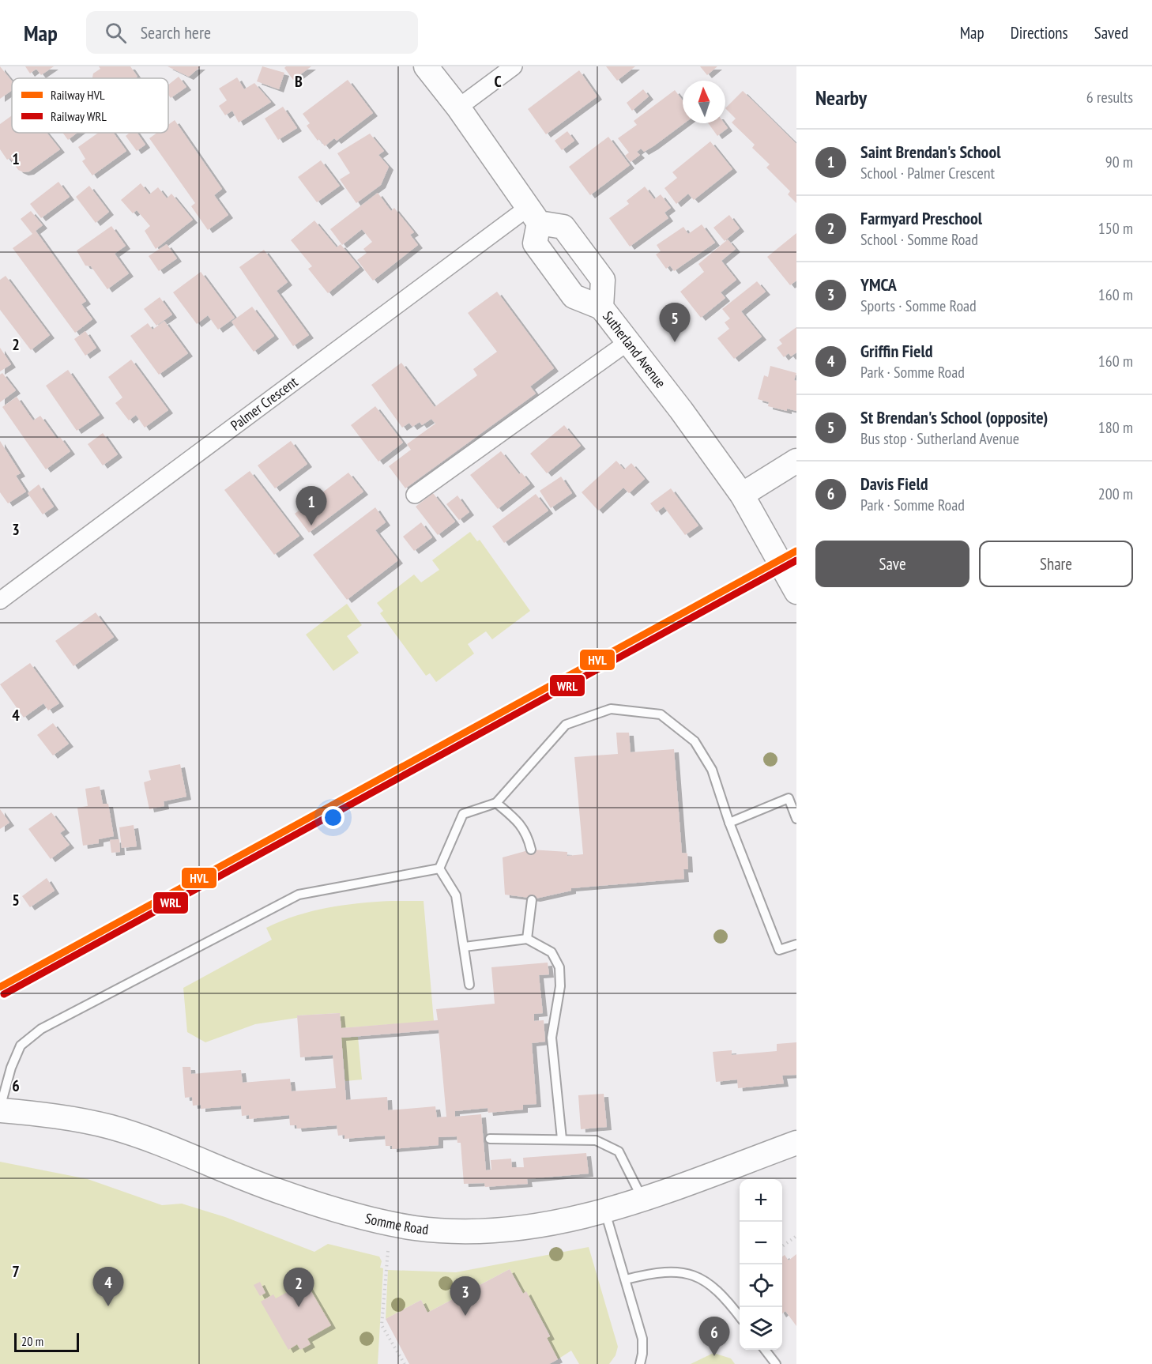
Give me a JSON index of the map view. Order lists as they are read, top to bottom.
{
  "streets": {
    "street": ["Sutherland Avenue", "Palmer Crescent", "Somme Road"]
  },
  "crossings": [
    ["Sutherland Avenue", "Palmer Crescent"]
  ],
  "lines": ["rail line HVL", "rail line WRL"],
  "legend": ["Railway HVL", "Railway WRL"],
  "scale_bar": "20 m",
  "north": "top",
  "page": {
    "header": "Map",
    "search": "Search here",
    "nav": ["Map", "Directions", "Saved"],
    "heading": ["Nearby", "6 results"],
    "list": [
      {
        "mark": "1",
        "name": "Saint Brendan's School",
        "note": "School · Palmer Crescent",
        "value": "90 m"
      },
      {
        "mark": "2",
        "name": "Farmyard Preschool",
        "note": "School · Somme Road",
        "value": "150 m"
      },
      {
        "mark": "3",
        "name": "YMCA",
        "note": "Sports · Somme Road",
        "value": "160 m"
      },
      {
        "mark": "4",
        "name": "Griffin Field",
        "note": "Park · Somme Road",
        "value": "160 m"
      },
      {
        "mark": "5",
        "name": "St Brendan's School (opposite)",
        "note": "Bus stop · Sutherland Avenue",
        "value": "180 m"
      },
      {
        "mark": "6",
        "name": "Davis Field",
        "note": "Park · Somme Road",
        "value": "200 m"
      }
    ],
    "pins": [
      "5",
      "1",
      "4",
      "2",
      "3",
      "6"
    ],
    "buttons": ["Save", "Share"],
    "map_buttons": ["+", "−"],
    "scale": "20 m"
  },
  "grid": {
    "columns": ["B", "C"],
    "rows": [
      "1",
      "2",
      "3",
      "4",
      "5",
      "6",
      "7"
    ]
  }
}
